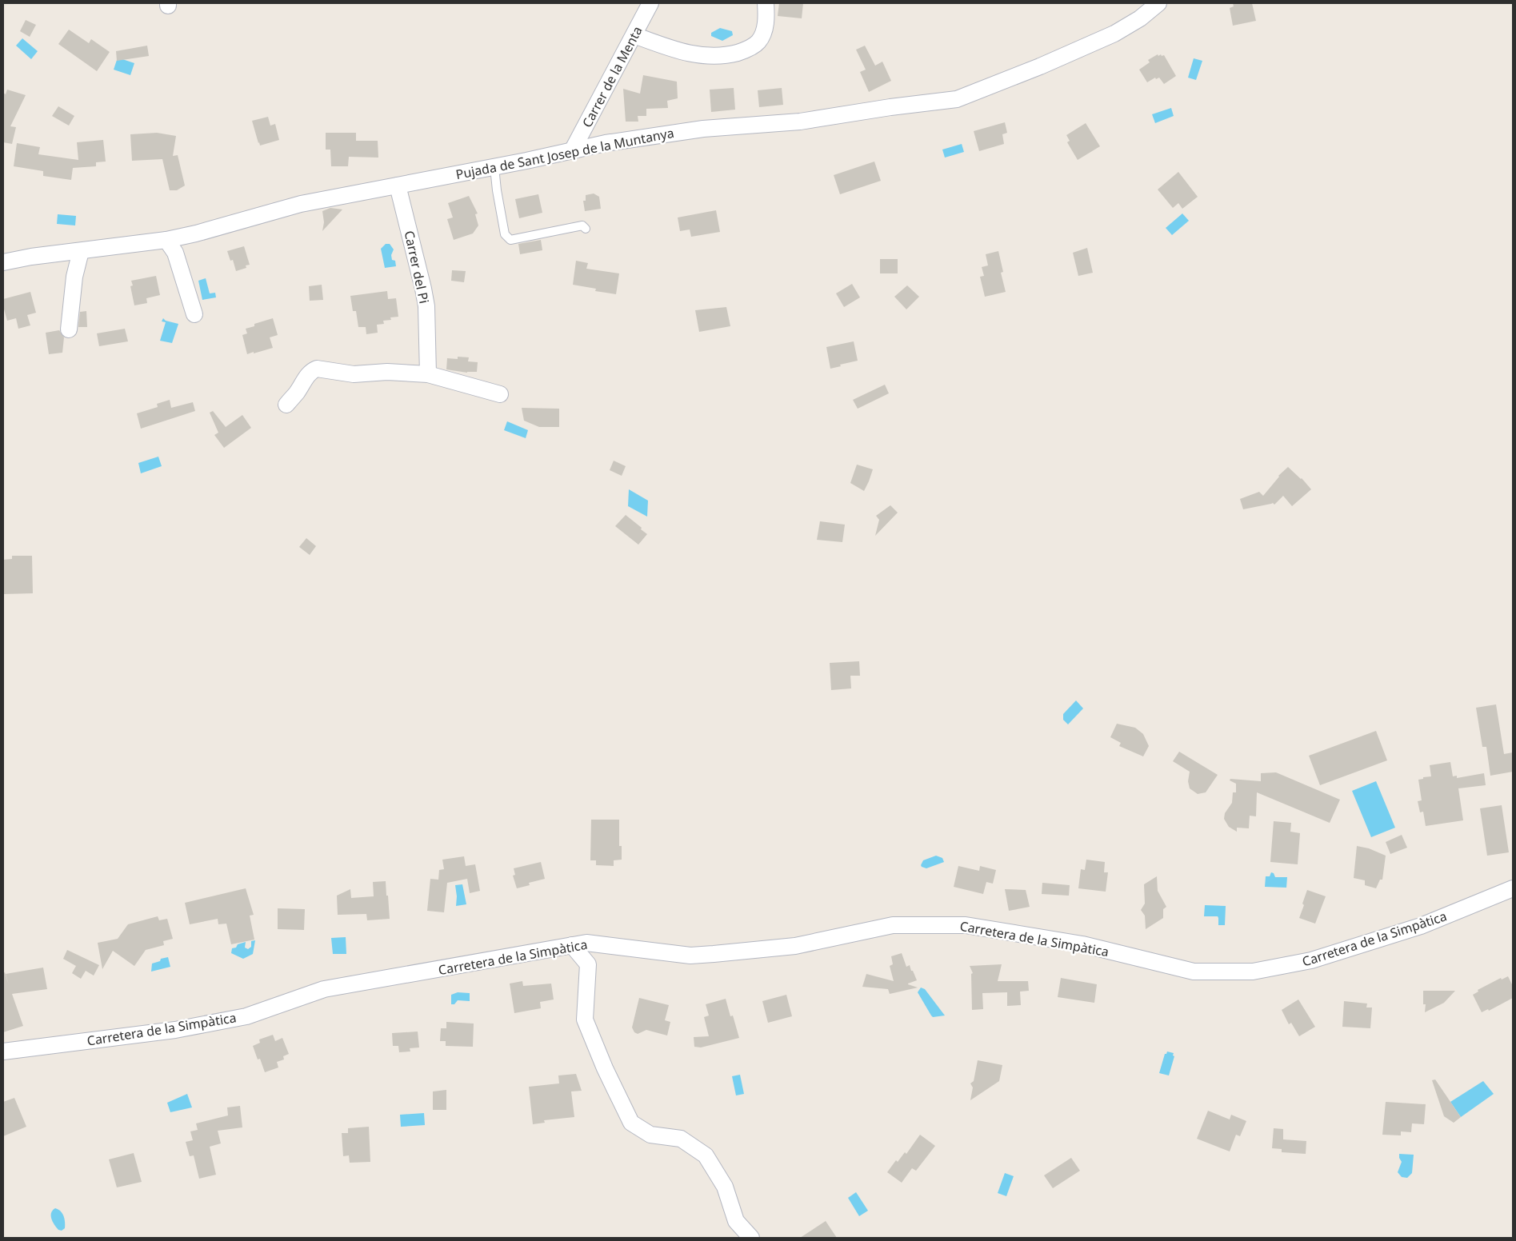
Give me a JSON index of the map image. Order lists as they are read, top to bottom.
{
  "streets": {
    "street": [
      "Carrer de la Menta",
      "Pujada de Sant Josep de la Muntanya",
      "Carrer del Pi",
      "Carretera de la Simpàtica"
    ]
  },
  "crossings": [
    ["Carrer de la Menta", "Pujada de Sant Josep de la Muntanya"],
    ["Pujada de Sant Josep de la Muntanya", "Carrer del Pi"]
  ]
}
